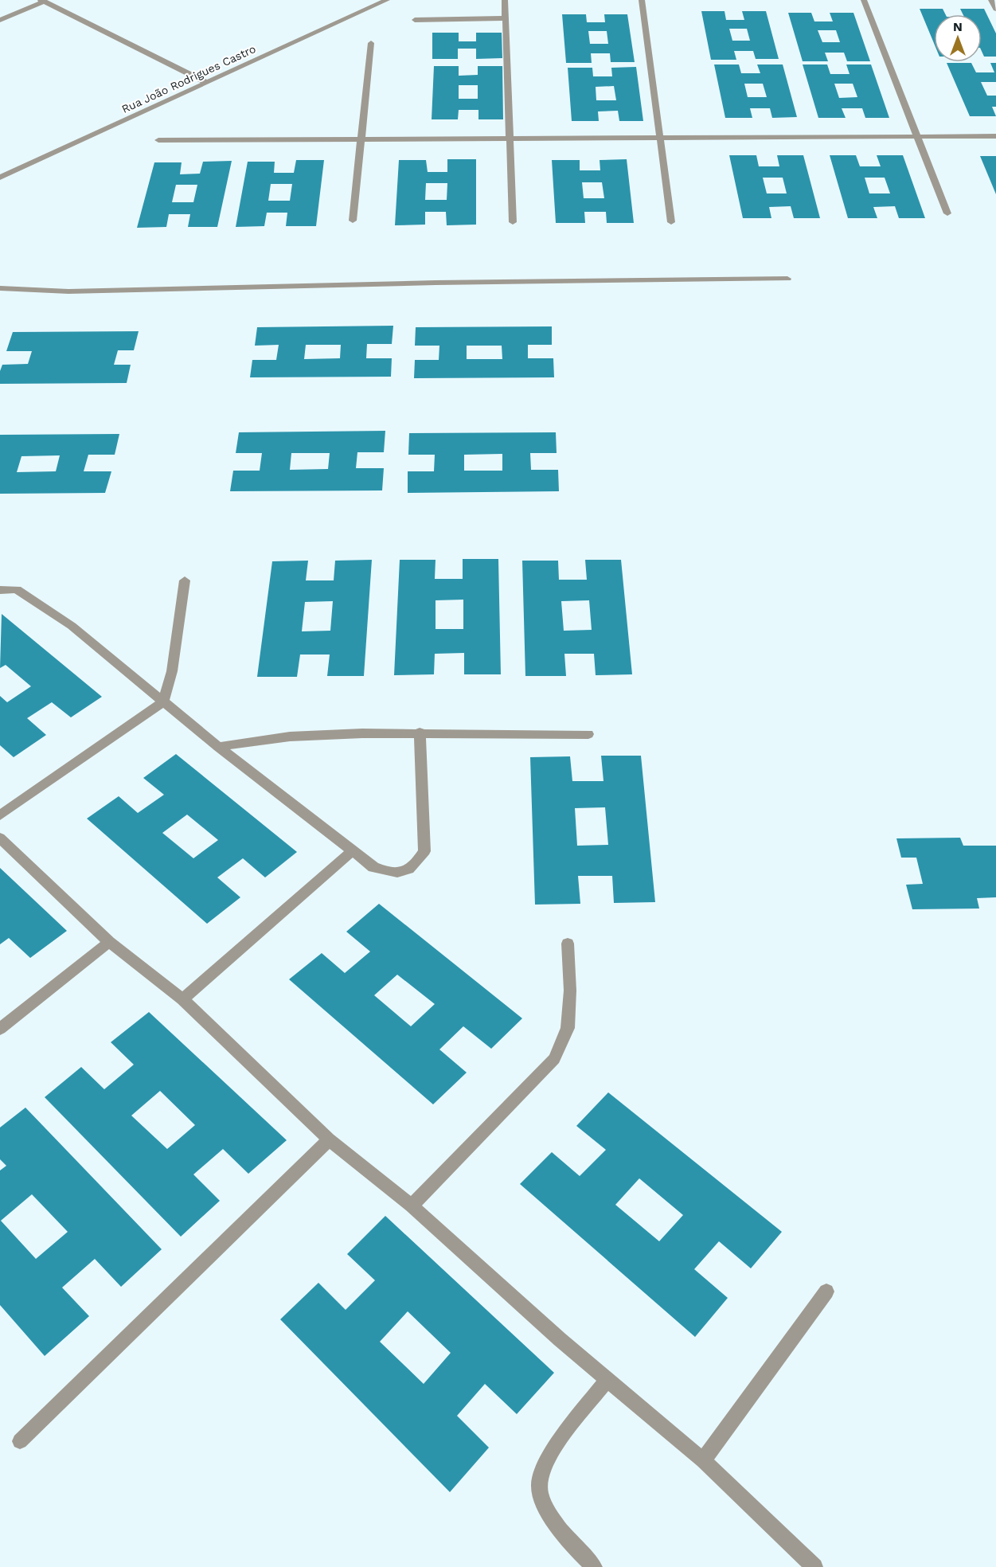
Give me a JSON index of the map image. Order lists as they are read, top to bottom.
{
  "streets": {
    "street": ["Rua João Rodrigues Castro"]
  },
  "north": "top"
}
